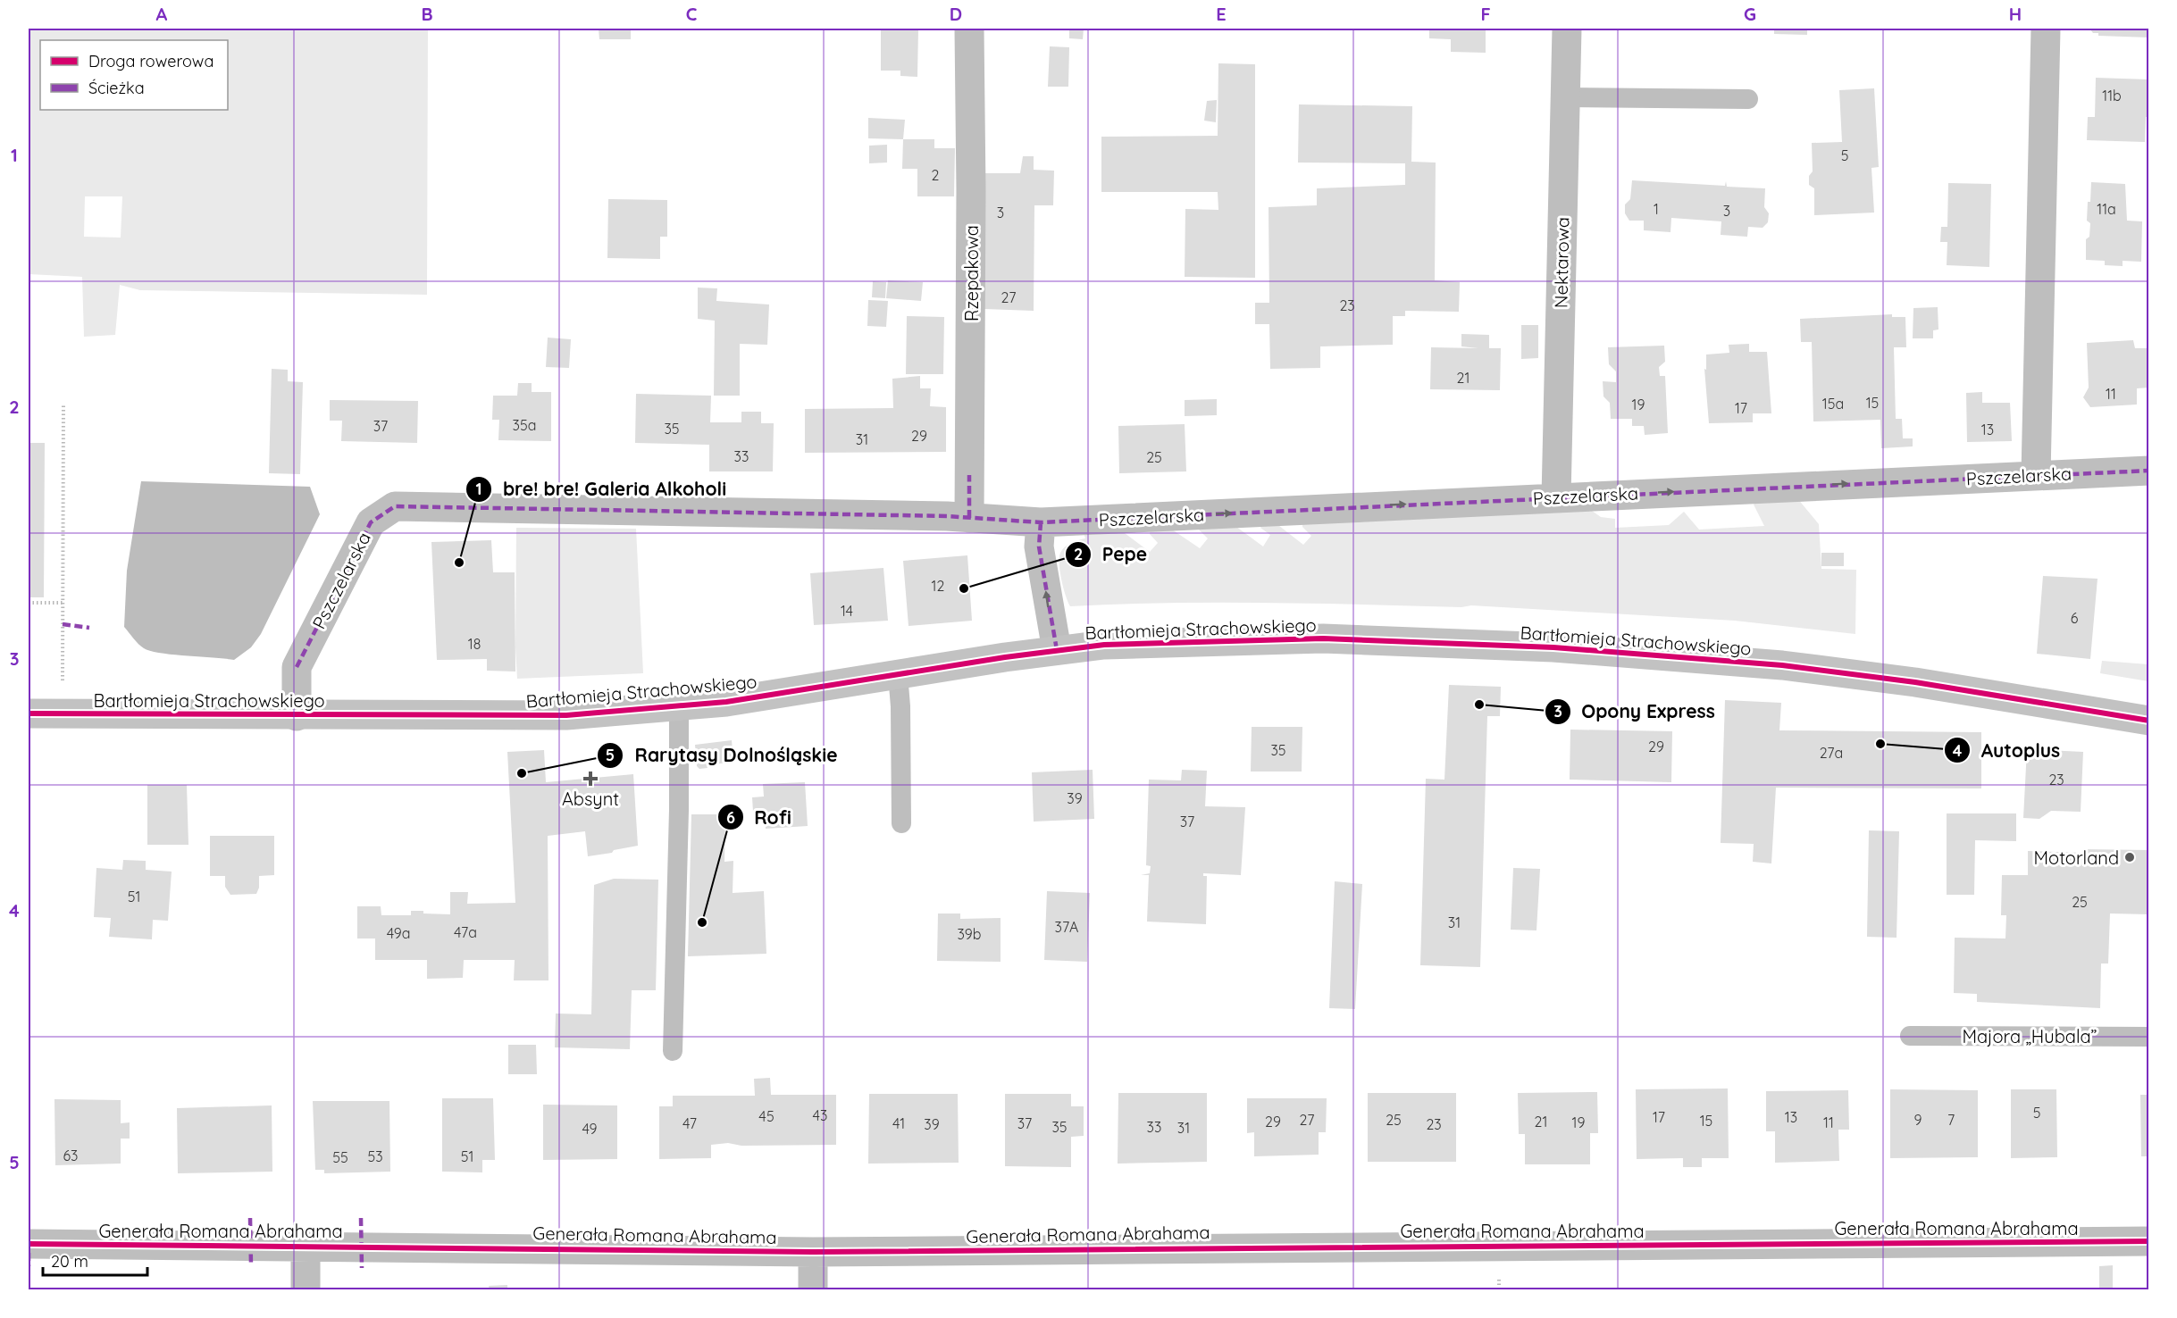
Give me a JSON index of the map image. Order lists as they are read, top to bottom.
{
  "streets": {
    "street": [
      "Nektarowa",
      "Rzepakowa",
      "Pszczelarska",
      "Bartłomieja Strachowskiego",
      "Generała Romana Abrahama"
    ],
    "lane": ["Majora „Hubala”"]
  },
  "crossings": [
    ["Nektarowa", "Pszczelarska"],
    ["Rzepakowa", "Pszczelarska"],
    ["Pszczelarska", "Bartłomieja Strachowskiego"]
  ],
  "one_way": ["Pszczelarska"],
  "places": {
    "other": [
      "bre! bre! Galeria Alkoholi",
      "Pepe",
      "Opony Express",
      "Autoplus",
      "Rarytasy Dolnośląskie",
      "Motorland",
      "Rofi"
    ],
    "health": ["Absynt"]
  },
  "house_numbers": [
    "11b",
    "5",
    "2",
    "1",
    "11a",
    "3",
    "3",
    "27",
    "23",
    "21",
    "11",
    "15",
    "15a",
    "19",
    "17",
    "35a",
    "37",
    "35",
    "13",
    "29",
    "31",
    "33",
    "25",
    "12",
    "14",
    "6",
    "18",
    "29",
    "35",
    "27a",
    "23",
    "39",
    "37",
    "51",
    "25",
    "31",
    "37A",
    "47a",
    "49a",
    "39b",
    "5",
    "43",
    "45",
    "17",
    "13",
    "27",
    "25",
    "9",
    "7",
    "15",
    "29",
    "21",
    "19",
    "11",
    "47",
    "41",
    "37",
    "39",
    "23",
    "35",
    "33",
    "31",
    "49",
    "63",
    "53",
    "51",
    "55"
  ],
  "legend": ["Droga rowerowa", "Ścieżka"],
  "scale_bar": "20 m",
  "grid": {
    "columns": [
      "A",
      "B",
      "C",
      "D",
      "E",
      "F",
      "G",
      "H"
    ],
    "rows": [
      "1",
      "2",
      "3",
      "4",
      "5"
    ]
  }
}
